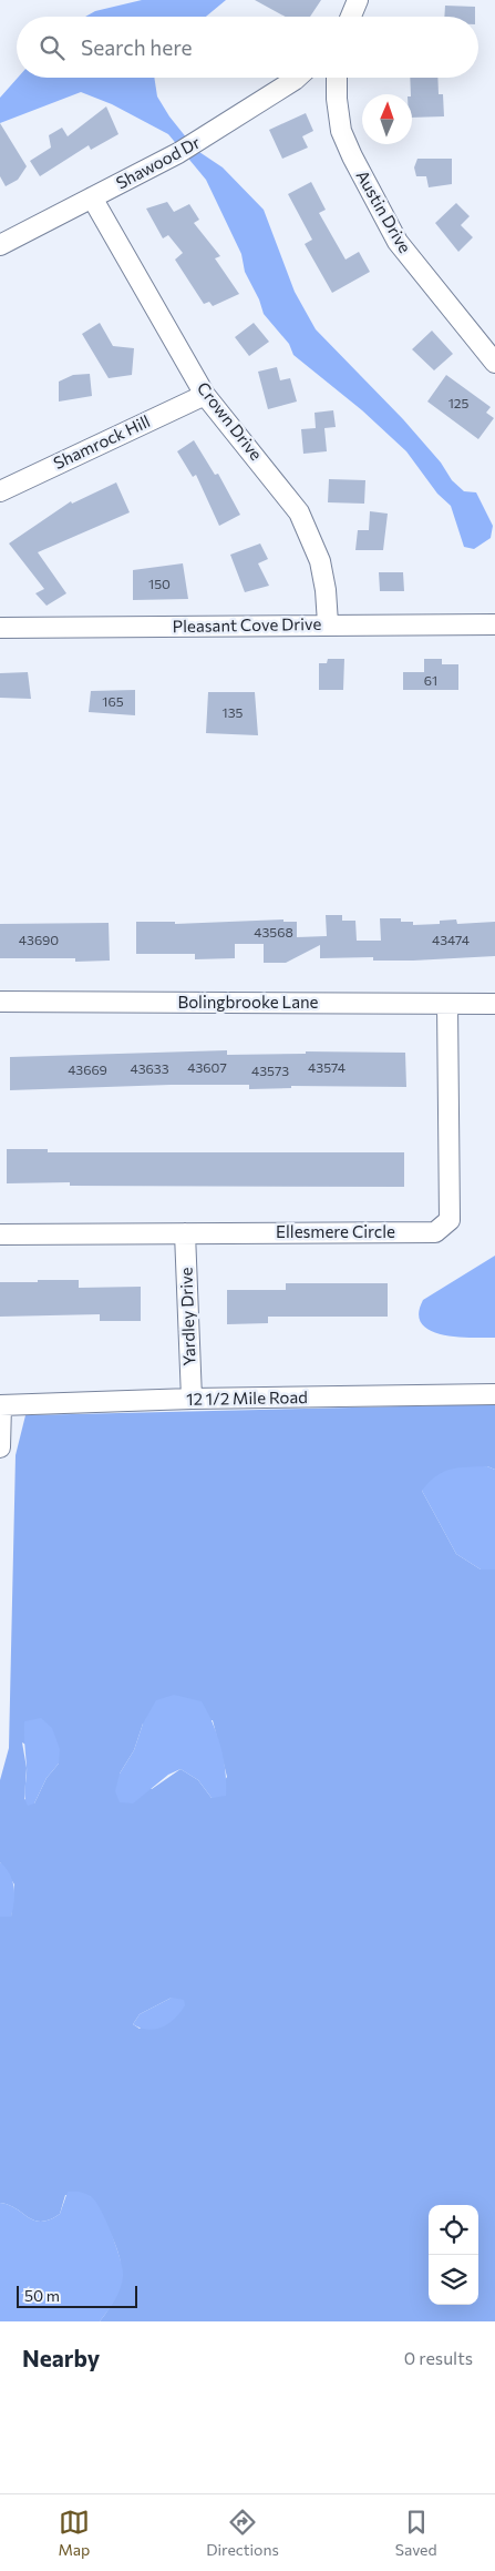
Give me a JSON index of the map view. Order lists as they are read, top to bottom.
{
  "streets": {
    "street": [
      "Shawood Dr",
      "Austin Drive",
      "Crown Drive",
      "Shamrock Hill",
      "Pleasant Cove Drive",
      "Bolingbrooke Lane",
      "Ellesmere Circle",
      "Yardley Drive",
      "12 1/2 Mile Road"
    ]
  },
  "crossings": [
    ["Shawood Dr", "Crown Drive"],
    ["Crown Drive", "Shamrock Hill"],
    ["Crown Drive", "Pleasant Cove Drive"],
    ["Bolingbrooke Lane", "Ellesmere Circle"],
    ["Ellesmere Circle", "Yardley Drive"],
    ["Yardley Drive", "12 1/2 Mile Road"]
  ],
  "house_numbers": [
    "125",
    "150",
    "61",
    "165",
    "135",
    "43568",
    "43690",
    "43474",
    "43607",
    "43574",
    "43633",
    "43669",
    "43573"
  ],
  "scale_bar": "50 m",
  "north": "top",
  "page": {
    "search": "Search here",
    "scale": "50 m",
    "heading": ["Nearby", "0 results"],
    "nav": ["Map", "Directions", "Saved"]
  }
}
